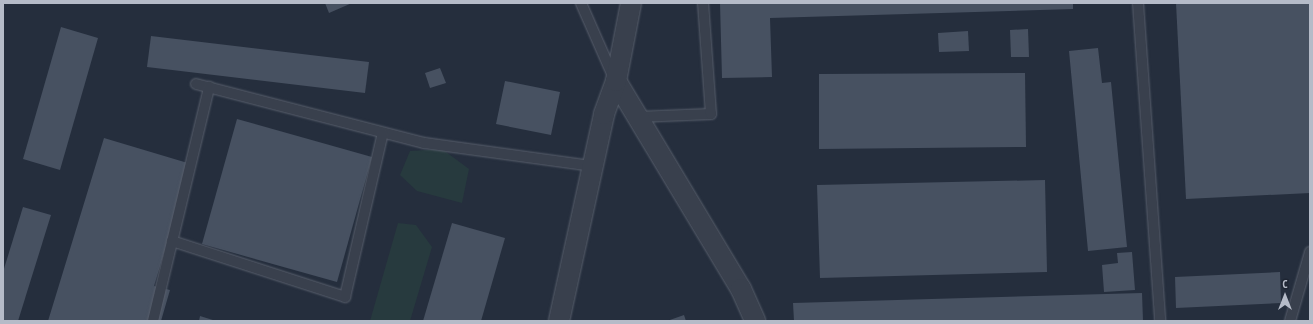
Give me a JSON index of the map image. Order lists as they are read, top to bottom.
{
  "north": "top"
}
